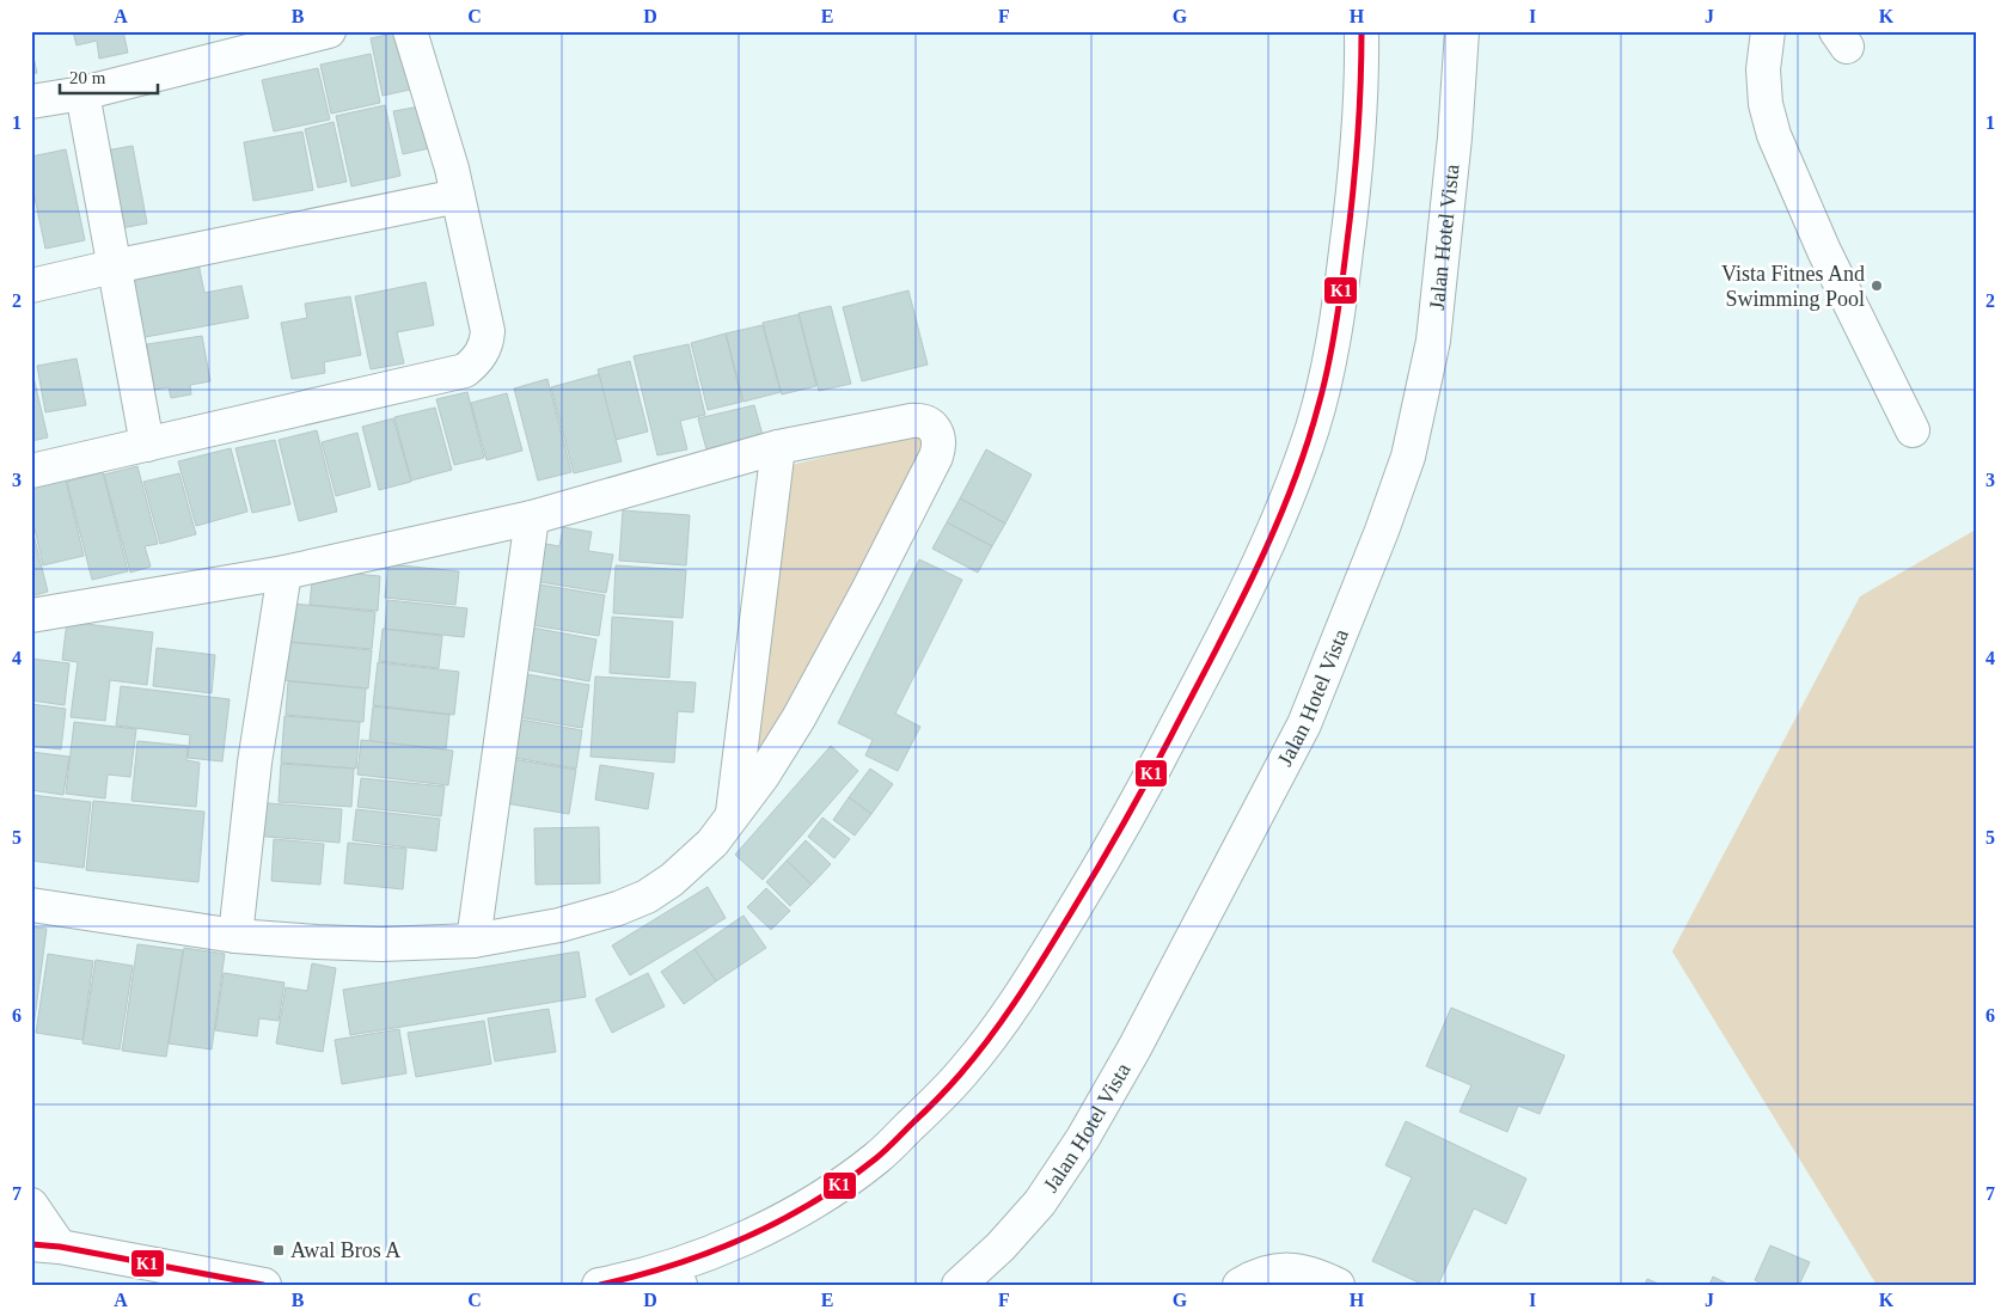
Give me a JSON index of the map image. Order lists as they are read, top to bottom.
{
  "streets": {
    "main road": ["Jalan Hotel Vista"]
  },
  "places": {
    "other": ["Vista Fitnes And Swimming Pool"],
    "transit": ["Awal Bros A"]
  },
  "lines": ["transit line K1"],
  "scale_bar": "20 m",
  "grid": {
    "columns": [
      "A",
      "B",
      "C",
      "D",
      "E",
      "F",
      "G",
      "H",
      "I",
      "J",
      "K"
    ],
    "rows": [
      "1",
      "2",
      "3",
      "4",
      "5",
      "6",
      "7"
    ]
  }
}
